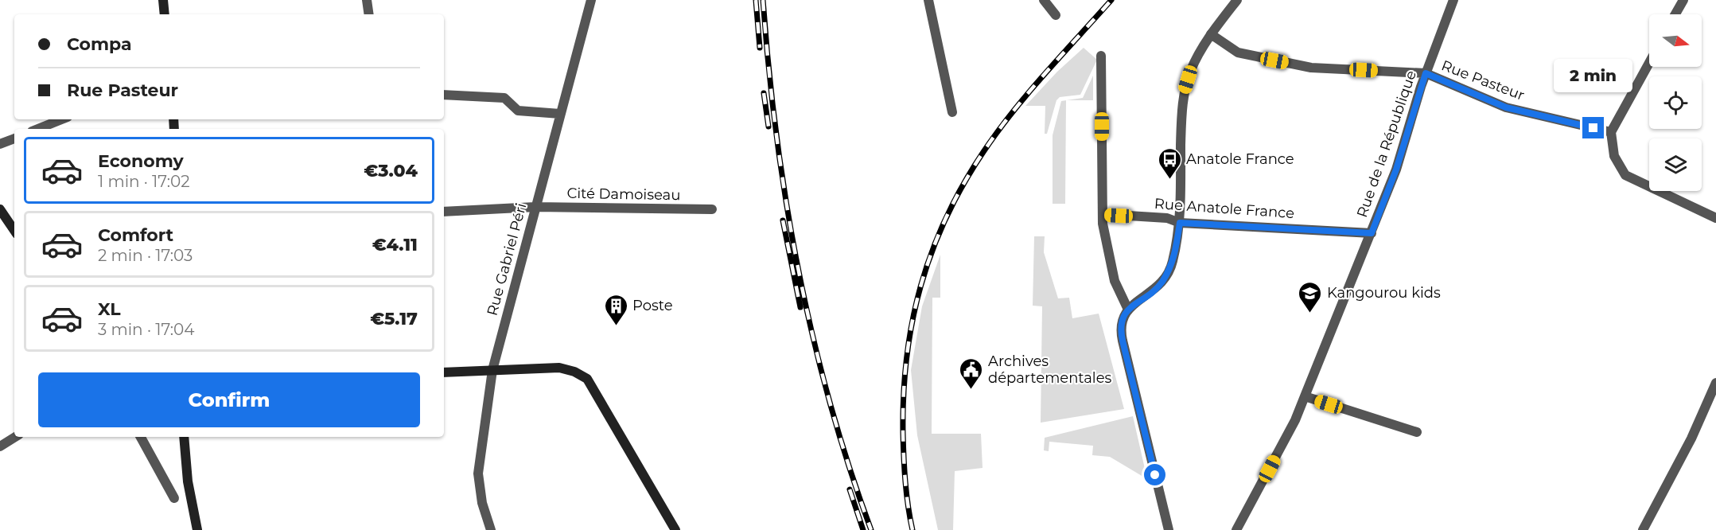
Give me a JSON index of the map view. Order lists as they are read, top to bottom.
{
  "streets": {
    "street": [
      "Rue Pasteur",
      "Rue de la République",
      "Cité Damoiseau",
      "Rue Anatole France",
      "Rue Gabriel Péri"
    ]
  },
  "crossings": [
    ["Rue Pasteur", "Rue de la République"],
    ["Rue de la République", "Rue Anatole France"],
    ["Cité Damoiseau", "Rue Gabriel Péri"]
  ],
  "places": {
    "bus stop": ["Anatole France"],
    "school or university": ["Kangourou kids"],
    "building": ["Poste"],
    "public building": ["Archives départementales"]
  },
  "north": "right",
  "page": {
    "banner": ["Compa", "Rue Pasteur"],
    "bubble": "2 min",
    "list": [
      {
        "name": "Economy",
        "note": "1 min · 17:02",
        "value": "€3.04"
      },
      {
        "name": "Comfort",
        "note": "2 min · 17:03",
        "value": "€4.11"
      },
      {
        "name": "XL",
        "note": "3 min · 17:04",
        "value": "€5.17"
      }
    ],
    "buttons": "Confirm"
  }
}
